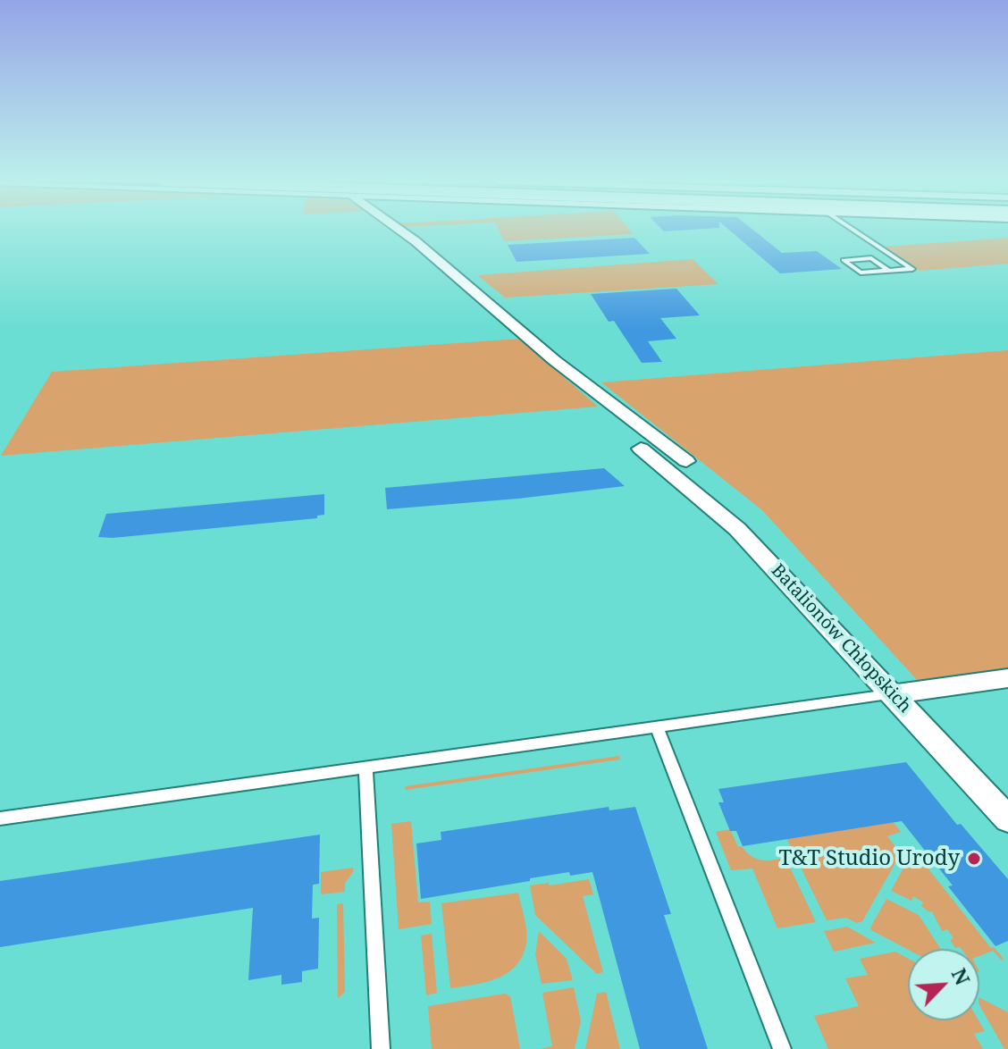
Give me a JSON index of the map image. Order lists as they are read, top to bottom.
{
  "streets": {
    "street": ["Batalionów Chłopskich"]
  },
  "places": ["T&T Studio Urody"],
  "north": "top right"
}
